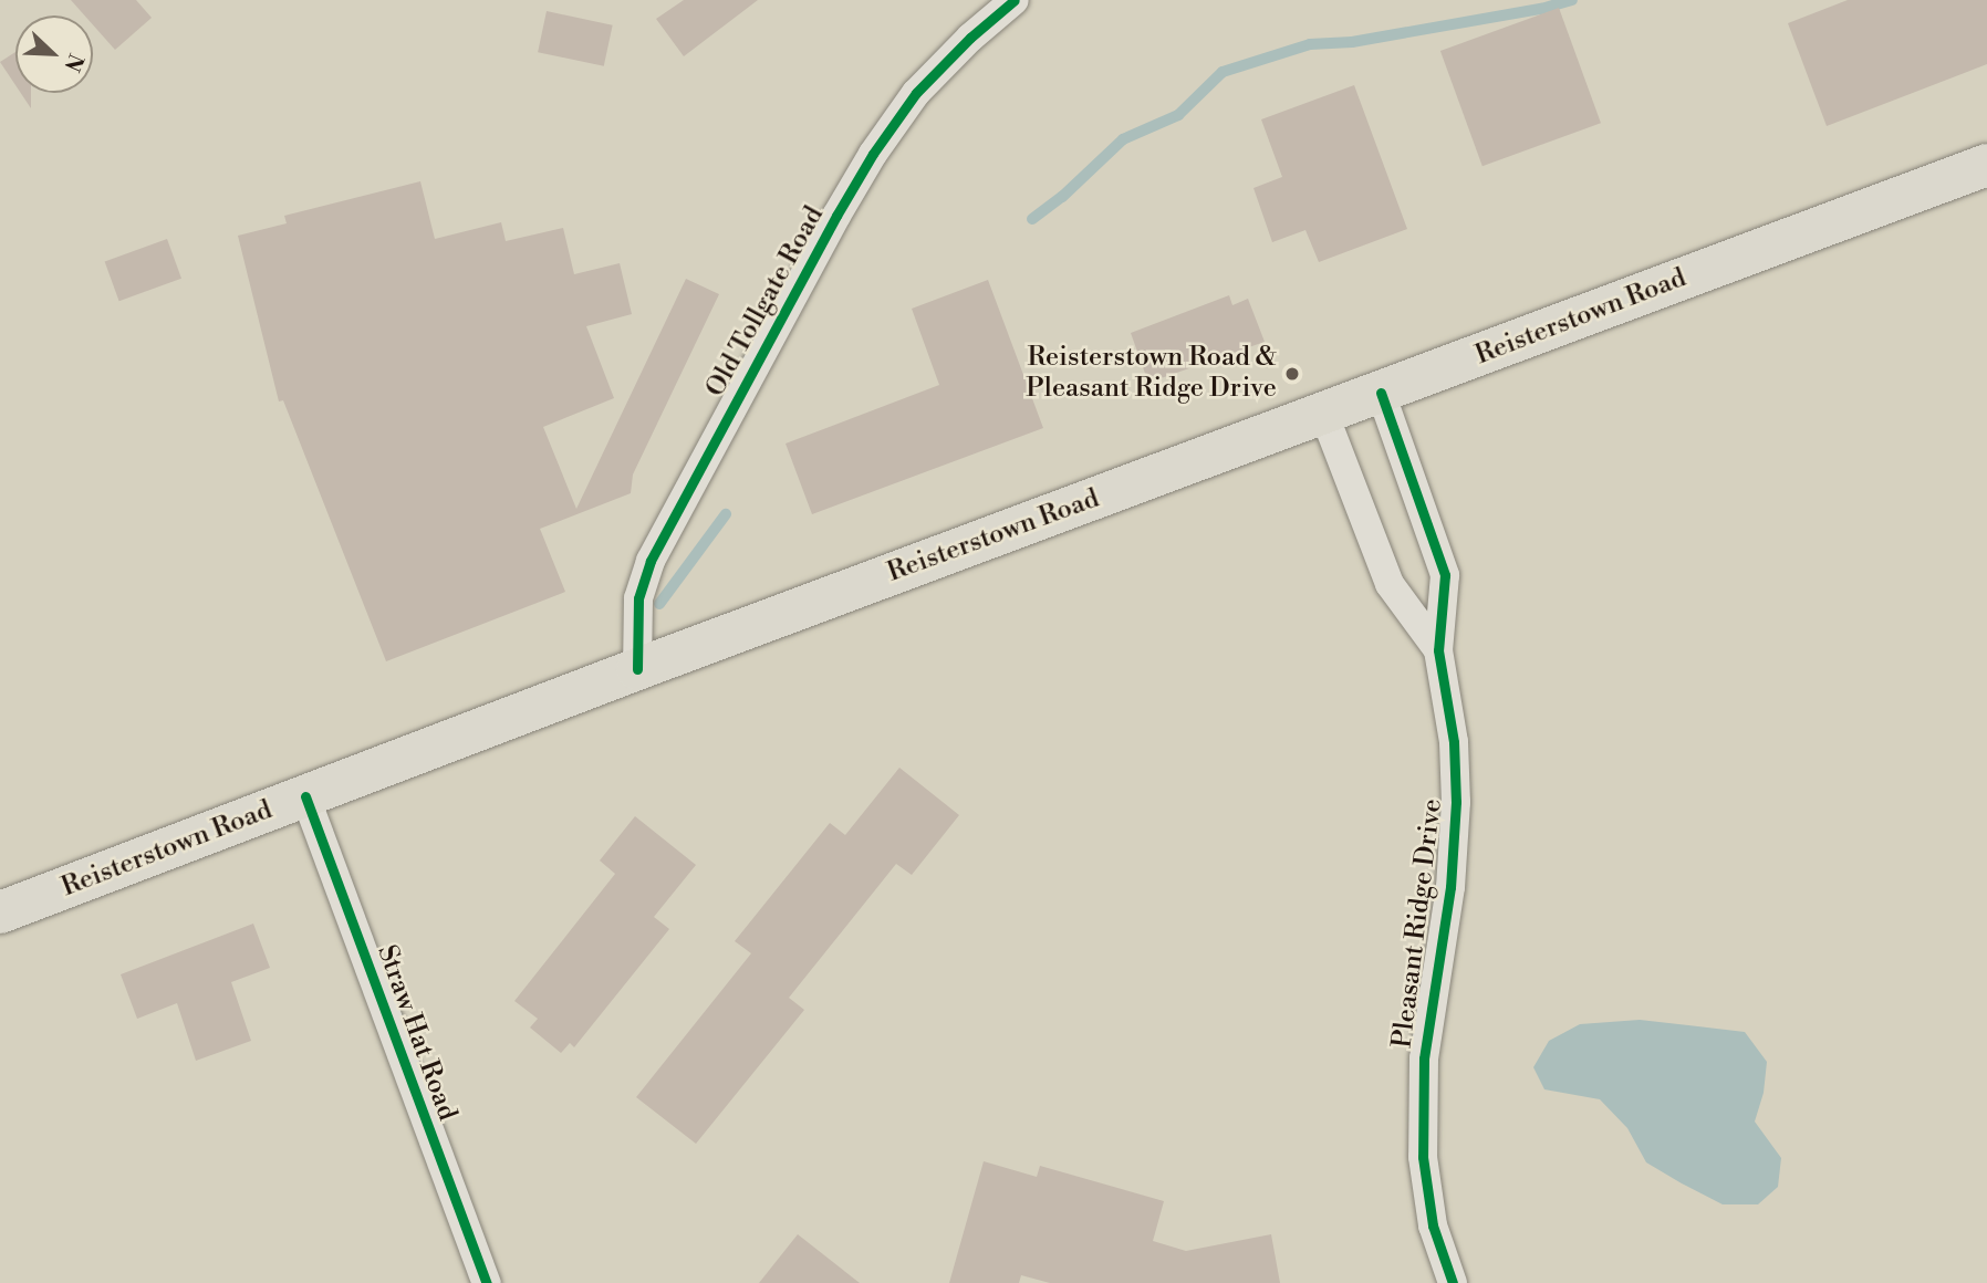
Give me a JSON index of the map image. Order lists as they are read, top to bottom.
{
  "streets": {
    "main road": ["Reisterstown Road"],
    "street": ["Old Tollgate Road", "Pleasant Ridge Drive", "Straw Hat Road"]
  },
  "crossings": [
    ["Old Tollgate Road", "Reisterstown Road"],
    ["Reisterstown Road", "Pleasant Ridge Drive"],
    ["Reisterstown Road", "Straw Hat Road"]
  ],
  "places": ["Reisterstown Road & Pleasant Ridge Drive"],
  "north": "bottom right"
}
